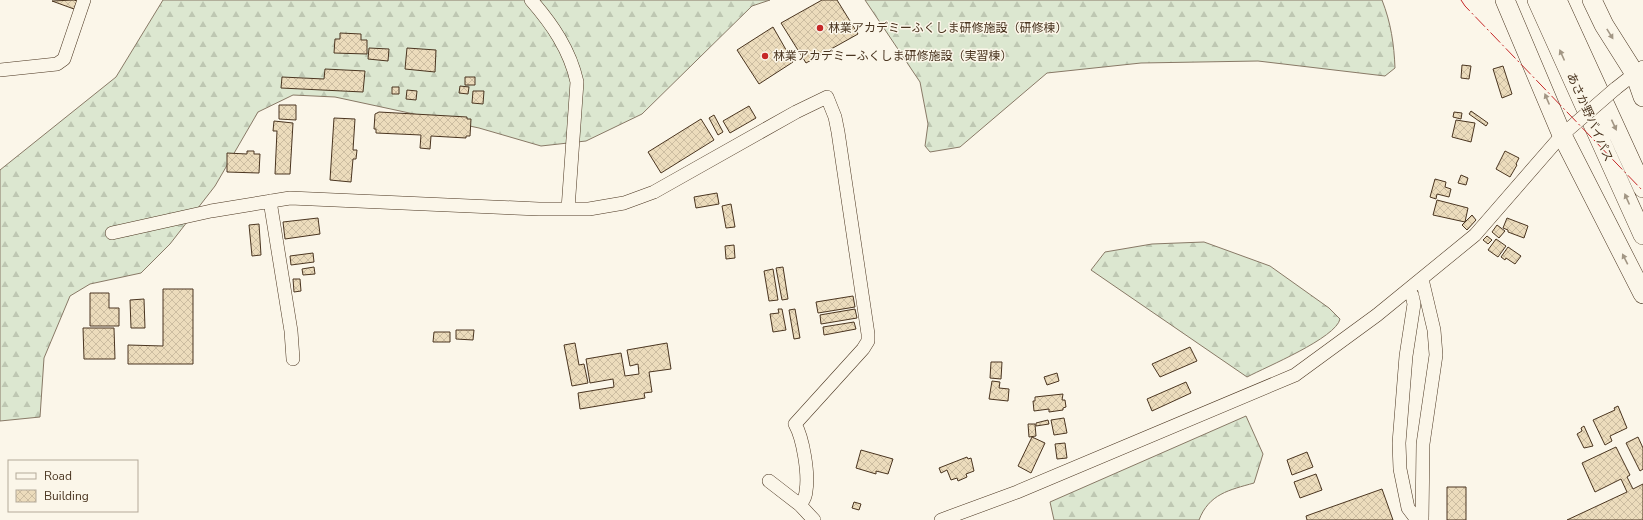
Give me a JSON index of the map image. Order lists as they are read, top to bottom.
{
  "streets": {
    "highway": ["あさか野バイパス"]
  },
  "places": ["林業アカデミーふくしま研修施設（研修棟）", "林業アカデミーふくしま研修施設（実習棟）"],
  "legend": ["Road", "Building"]
}
